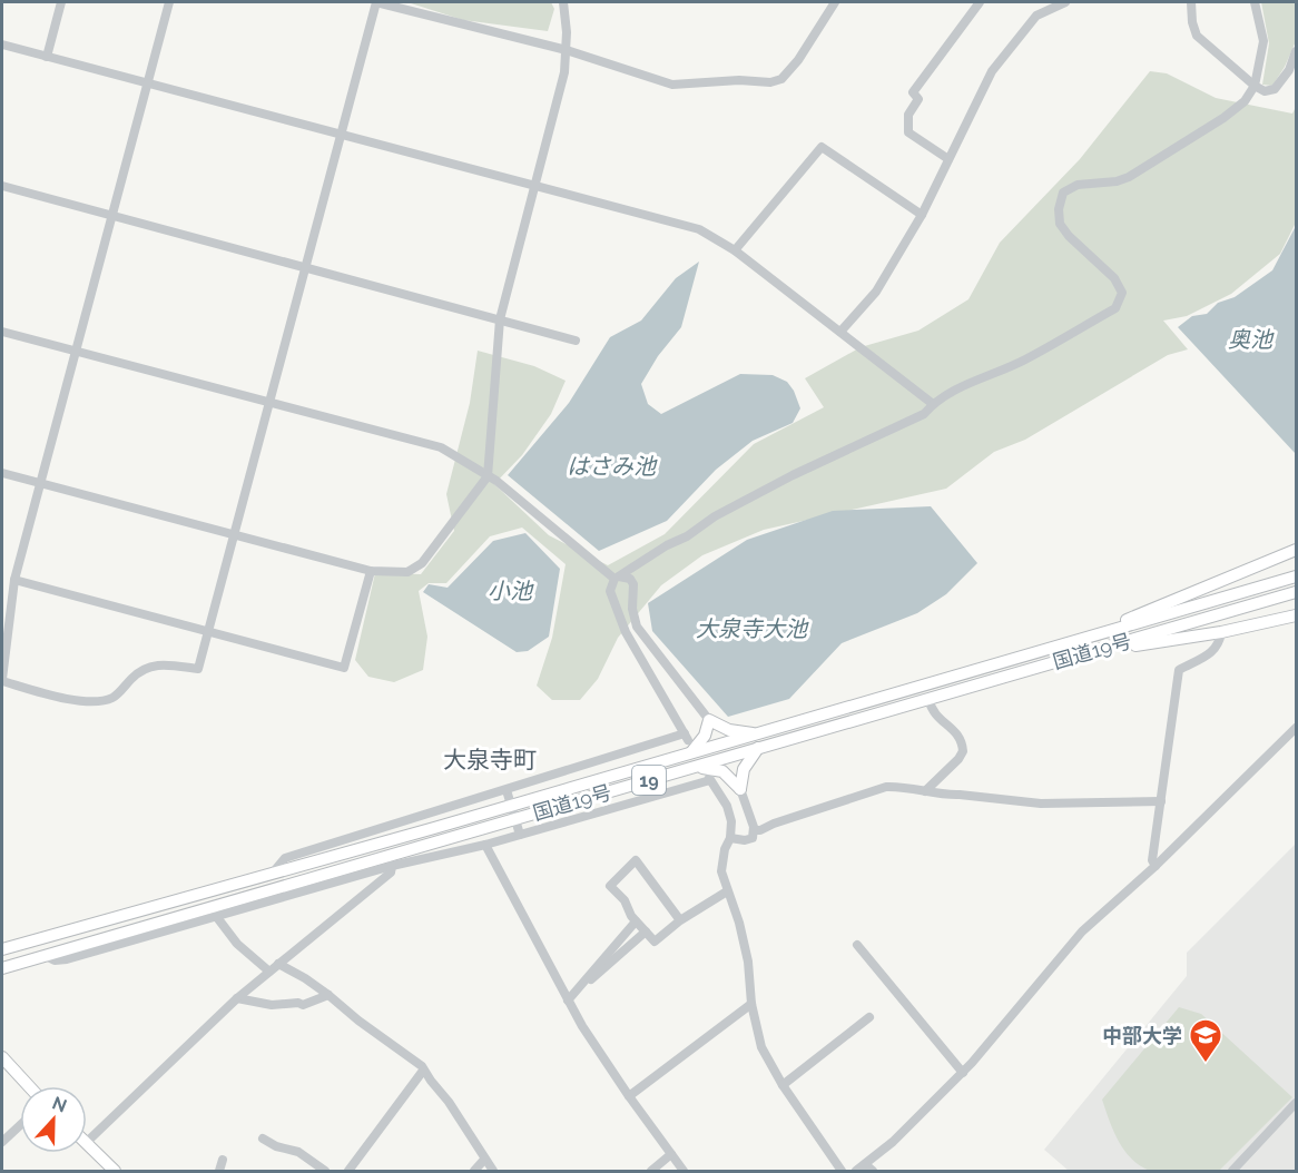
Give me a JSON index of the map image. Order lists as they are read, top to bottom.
{
  "streets": {
    "highway": ["国道19号", "19"]
  },
  "districts": ["大泉寺町"],
  "water": [
    "奥池",
    "はさみ池",
    "小池",
    "大泉寺大池"
  ],
  "places": {
    "school or university": ["中部大学"]
  },
  "north": "top"
}
